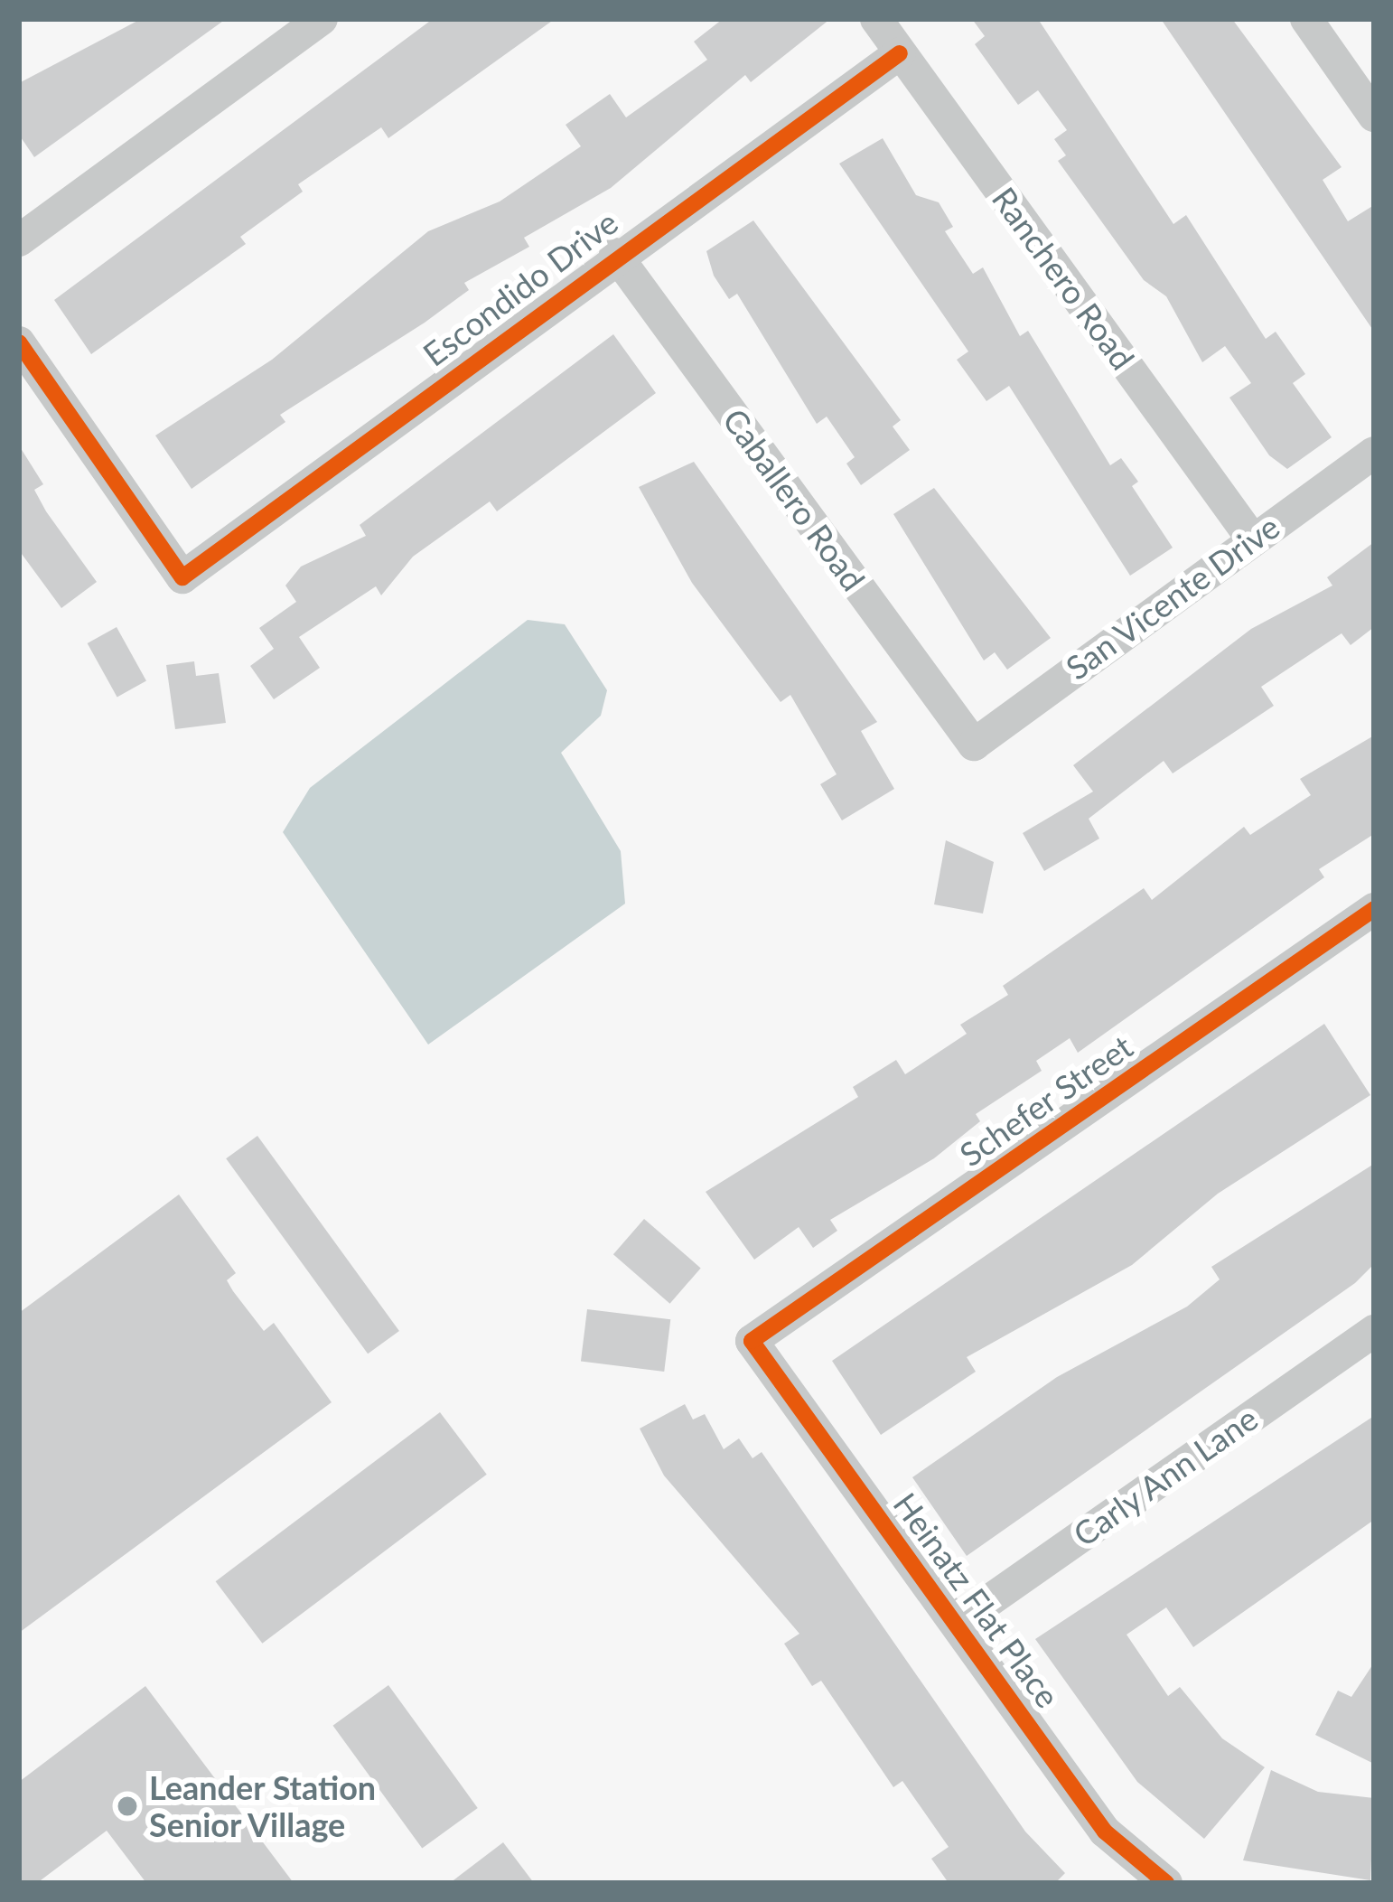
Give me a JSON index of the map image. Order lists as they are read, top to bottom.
{
  "streets": {
    "street": [
      "Ranchero Road",
      "Escondido Drive",
      "Caballero Road",
      "San Vicente Drive",
      "Schefer Street",
      "Carly Ann Lane",
      "Heinatz Flat Place"
    ]
  },
  "crossings": [
    ["Ranchero Road", "Escondido Drive"],
    ["Ranchero Road", "San Vicente Drive"],
    ["Escondido Drive", "Caballero Road"],
    ["Caballero Road", "San Vicente Drive"],
    ["Schefer Street", "Heinatz Flat Place"],
    ["Carly Ann Lane", "Heinatz Flat Place"]
  ],
  "places": ["Leander Station Senior Village"]
}
